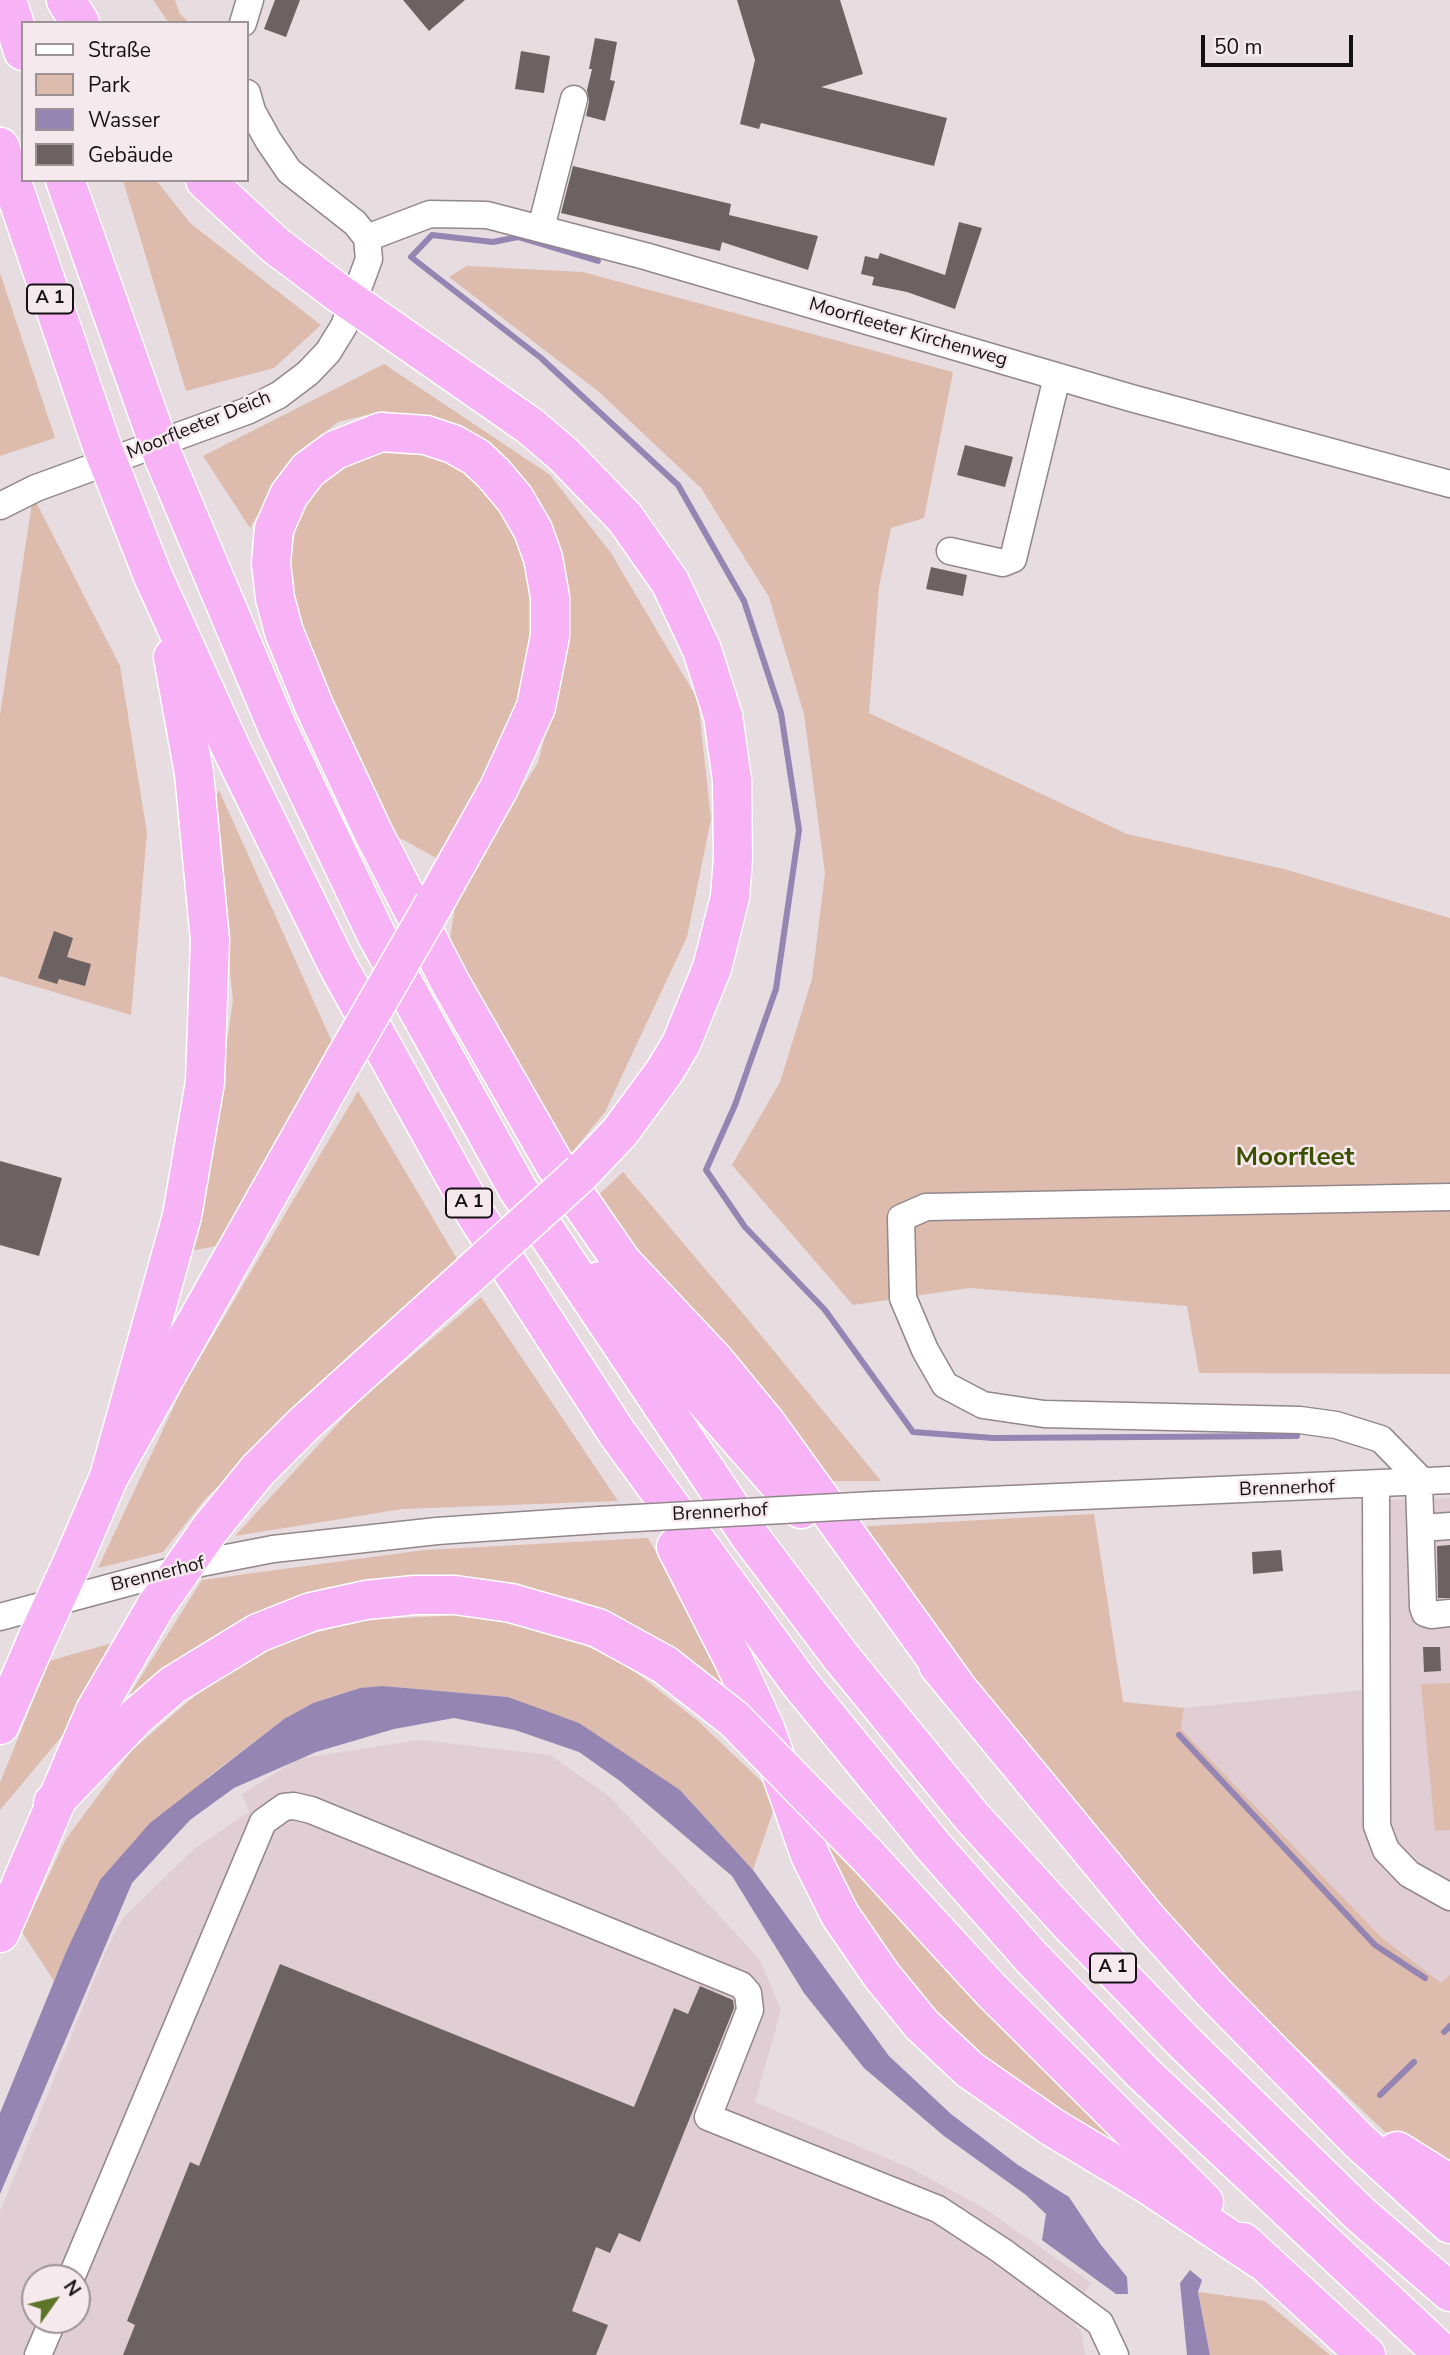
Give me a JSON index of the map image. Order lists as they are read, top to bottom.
{
  "streets": {
    "highway": ["A 1"],
    "street": ["Moorfleeter Kirchenweg", "Moorfleeter Deich", "Brennerhof"]
  },
  "crossings": [
    ["Moorfleeter Kirchenweg", "Moorfleeter Deich"]
  ],
  "districts": ["Moorfleet"],
  "legend": [
    "Straße",
    "Park",
    "Wasser",
    "Gebäude"
  ],
  "scale_bar": "50 m",
  "north": "top right"
}
